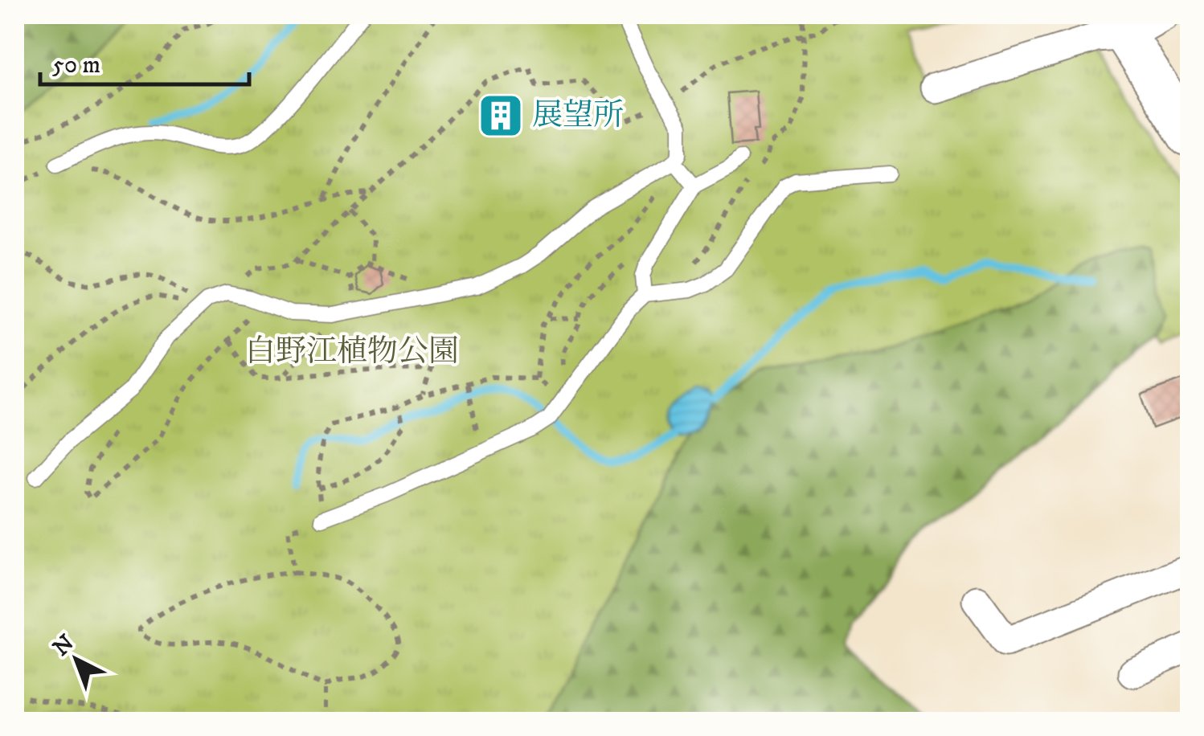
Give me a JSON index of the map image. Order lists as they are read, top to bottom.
{
  "parks": ["白野江植物公園"],
  "places": {
    "building": ["展望所"]
  },
  "scale_bar": "50 m",
  "north": "top left"
}
